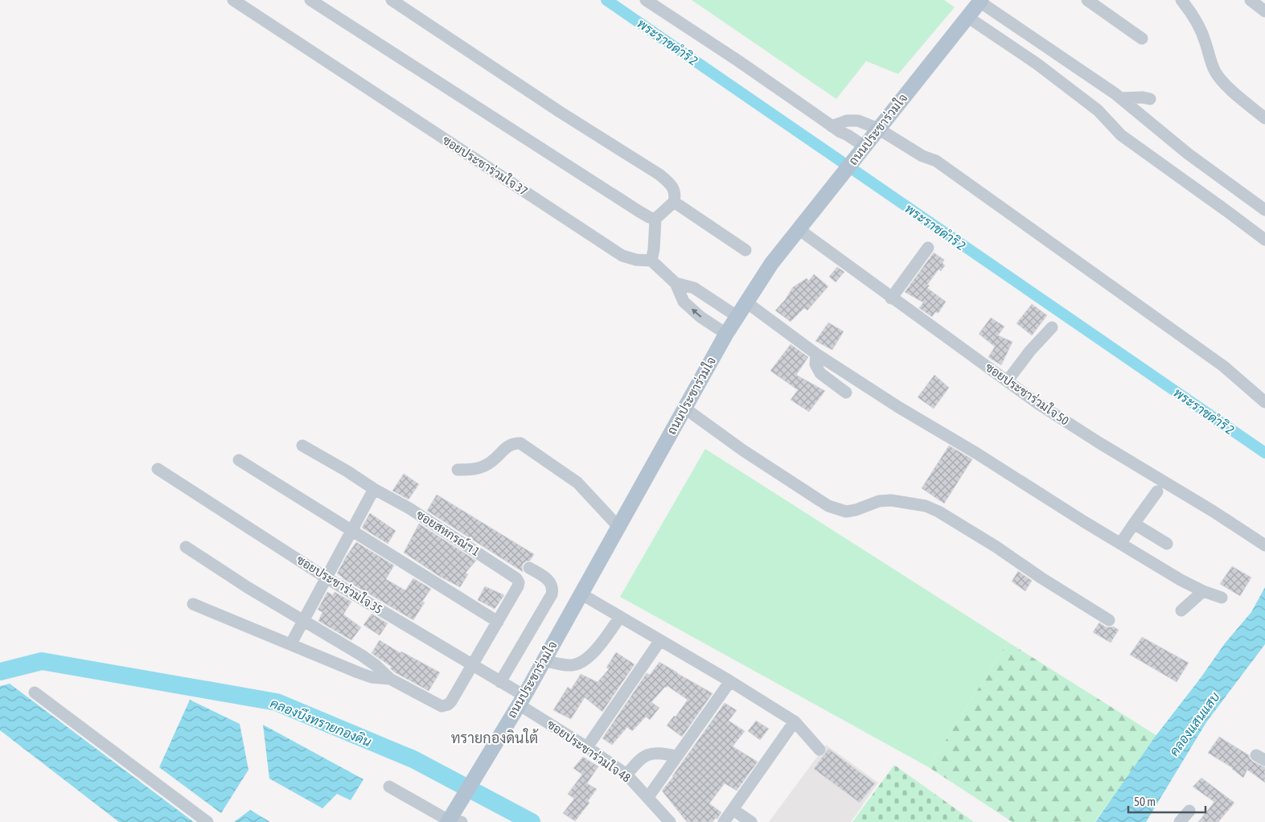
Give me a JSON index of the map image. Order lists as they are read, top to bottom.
{
  "streets": {
    "main road": ["ถนนประชาร่วมใจ"],
    "street": [
      "ซอยประชาร่วมใจ 37",
      "ซอยประชาร่วมใจ 50",
      "ซอยสหกรณ์ฯ 1",
      "ซอยประชาร่วมใจ 35",
      "ซอยประชาร่วมใจ 48"
    ]
  },
  "crossings": [
    ["ถนนประชาร่วมใจ", "ซอยประชาร่วมใจ 50"],
    ["ถนนประชาร่วมใจ", "ซอยประชาร่วมใจ 35"],
    ["ถนนประชาร่วมใจ", "ซอยประชาร่วมใจ 48"],
    ["ซอยประชาร่วมใจ 35", "ซอยประชาร่วมใจ 48"]
  ],
  "districts": ["ทรายกองดินใต้"],
  "water": ["พระราชดำริ 2", "คลองบึงทรายกองดิน", "คลองแสนแสบ"],
  "scale_bar": "50 m"
}
